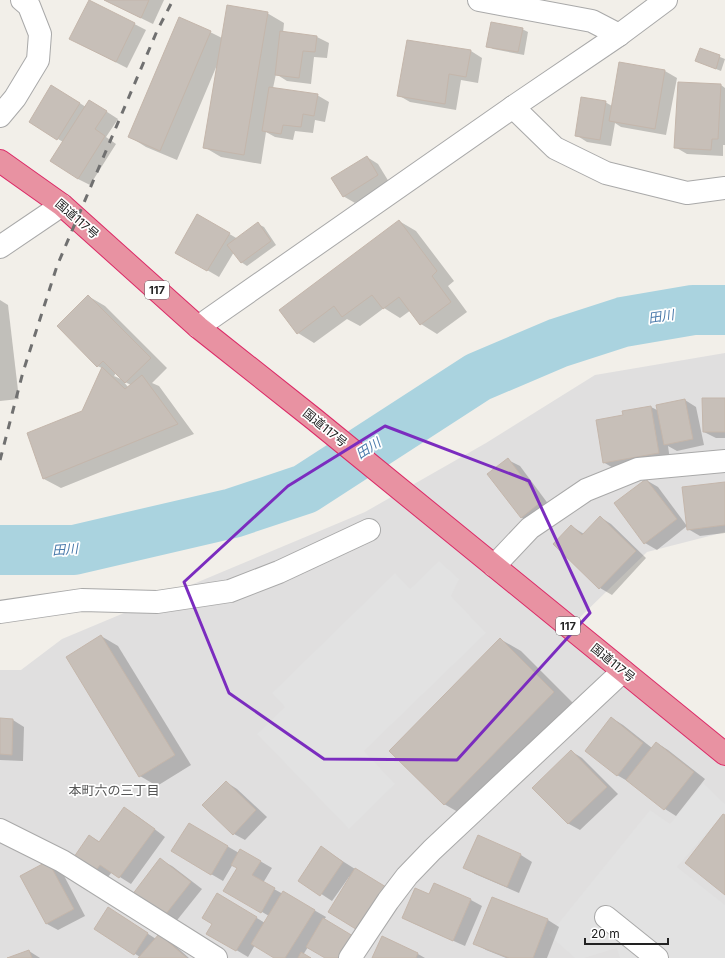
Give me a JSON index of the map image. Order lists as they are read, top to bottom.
{
  "streets": {
    "highway": ["国道117号", "117"]
  },
  "districts": ["本町六の三丁目"],
  "water": ["田川"],
  "scale_bar": "20 m"
}
